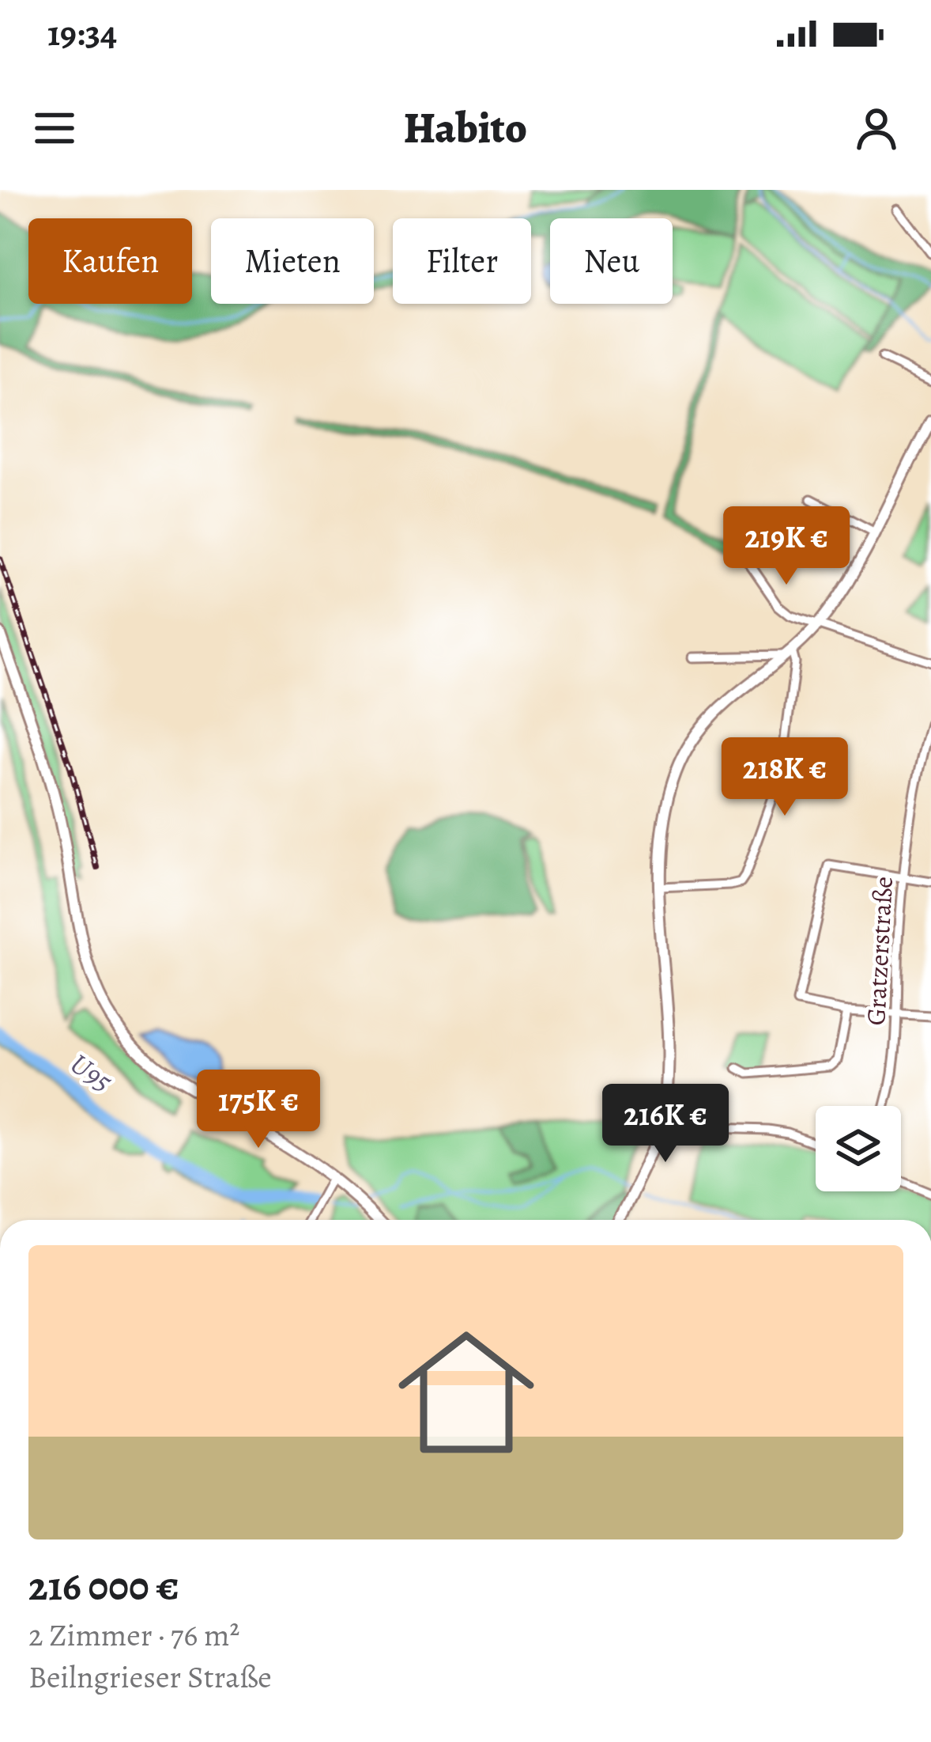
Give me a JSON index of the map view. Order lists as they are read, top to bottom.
{
  "streets": {
    "street": ["Gratzerstraße"]
  },
  "water": ["U95"],
  "page": {
    "status": "19:34",
    "header": "Habito",
    "chip": [
      "Kaufen",
      "Mieten",
      "Filter",
      "Neu"
    ],
    "price": [
      "219K €",
      "218K €",
      "175K €",
      "216K €"
    ],
    "list": [
      {
        "name": "216 000 €",
        "note": "2 Zimmer · 76 m² · Beilngrieser Straße"
      }
    ]
  }
}
